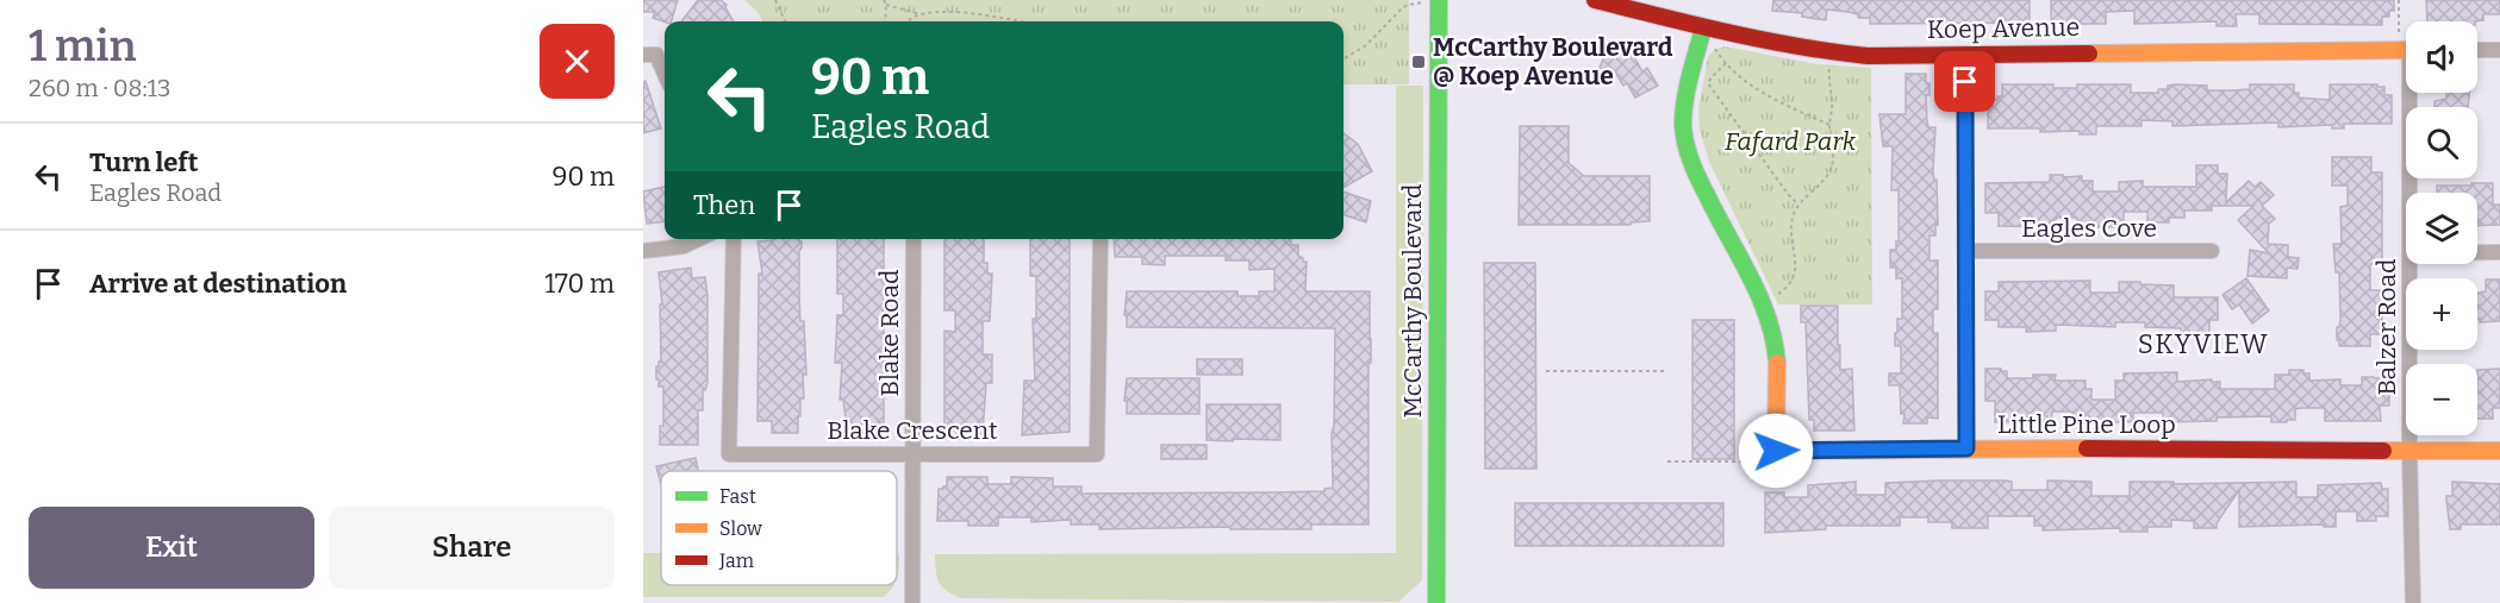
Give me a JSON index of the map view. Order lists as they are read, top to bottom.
{
  "streets": {
    "street": [
      "Koep Avenue",
      "Eagles Cove",
      "McCarthy Boulevard",
      "Balzer Road",
      "Blake Road",
      "Little Pine Loop",
      "Blake Crescent"
    ]
  },
  "crossings": [
    ["Balzer Road", "Little Pine Loop"],
    ["Blake Road", "Blake Crescent"]
  ],
  "districts": ["SKYVIEW"],
  "parks": ["Fafard Park"],
  "places": {
    "transit": ["McCarthy Boulevard @ Koep Avenue"]
  },
  "legend": ["Fast", "Slow", "Jam"],
  "page": {
    "heading": ["1 min", "260 m · 08:13"],
    "map_buttons": ["+", "−"],
    "turn": ["90 m", "Eagles Road"],
    "list": [
      {
        "name": "Turn left",
        "note": "Eagles Road",
        "value": "90 m"
      },
      {
        "name": "Arrive at destination",
        "value": "170 m"
      }
    ],
    "then": "Then",
    "buttons": ["Exit", "Share"]
  }
}
